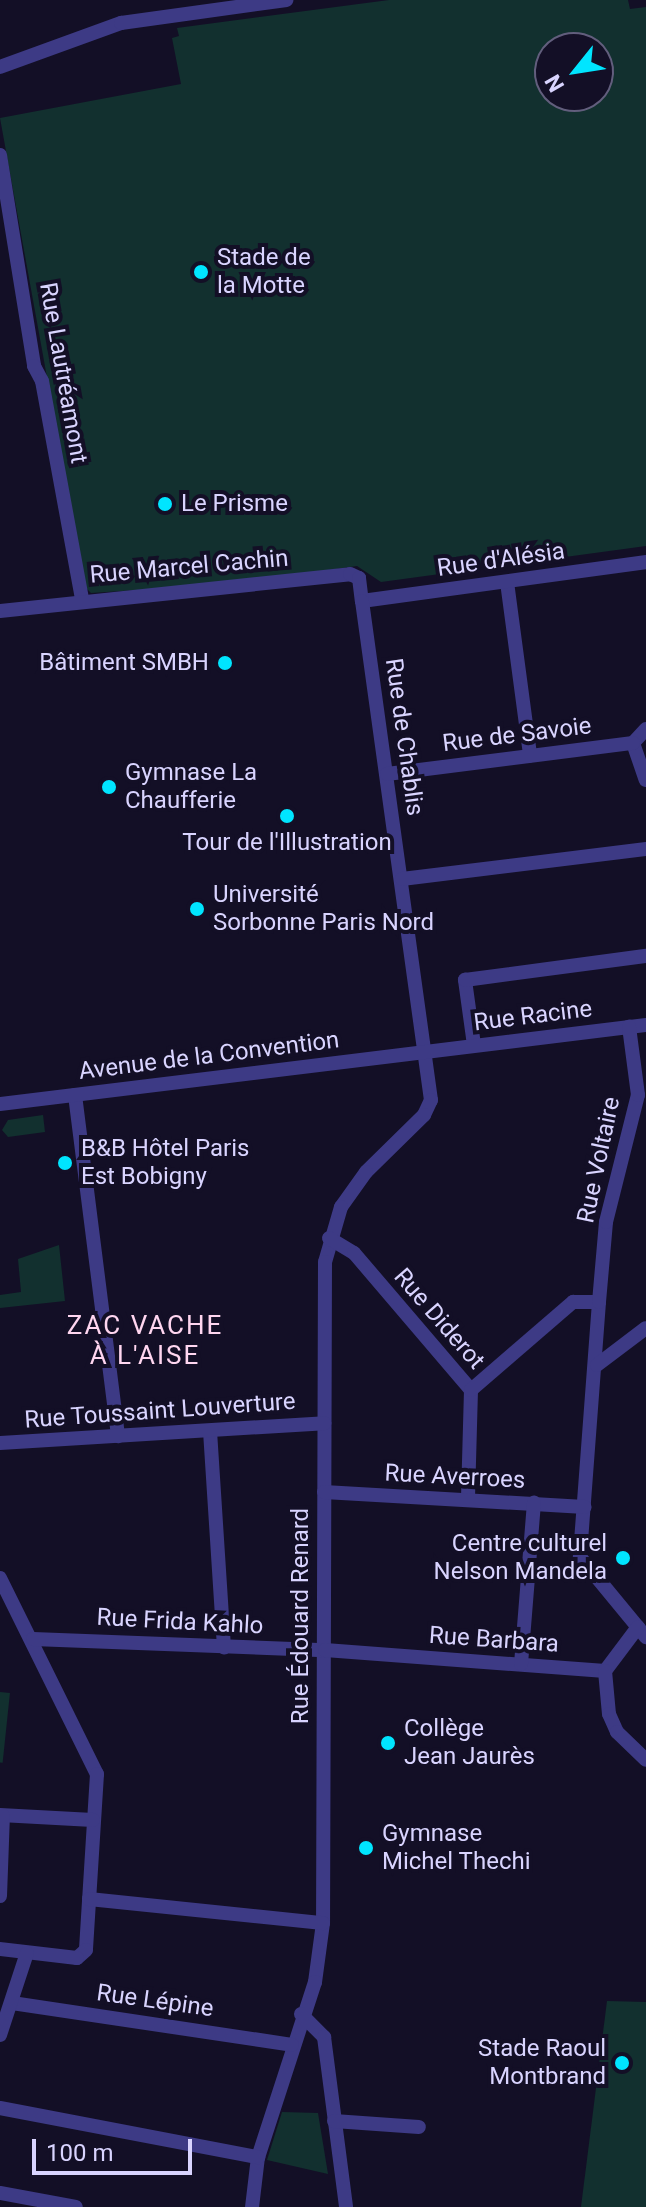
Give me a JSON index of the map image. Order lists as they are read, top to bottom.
{
  "streets": {
    "street": [
      "Rue Lautréamont",
      "Rue d'Alésia",
      "Rue Marcel Cachin",
      "Rue de Savoie",
      "Rue de Chablis",
      "Rue Racine",
      "Avenue de la Convention",
      "Rue Voltaire",
      "Rue Diderot",
      "Rue Toussaint Louverture",
      "Rue Averroes",
      "Rue Édouard Renard",
      "Rue Frida Kahlo",
      "Rue Barbara",
      "Rue Lépine"
    ]
  },
  "crossings": [
    ["Rue Lautréamont", "Rue Marcel Cachin"],
    ["Rue d'Alésia", "Rue Marcel Cachin"],
    ["Rue d'Alésia", "Rue de Chablis"],
    ["Rue Marcel Cachin", "Rue de Chablis"],
    ["Rue de Savoie", "Rue de Chablis"],
    ["Rue de Chablis", "Rue Racine"],
    ["Rue de Chablis", "Avenue de la Convention"],
    ["Rue de Chablis", "Rue Édouard Renard"],
    ["Rue Racine", "Avenue de la Convention"],
    ["Rue Racine", "Rue Voltaire"],
    ["Rue Racine", "Rue Édouard Renard"],
    ["Avenue de la Convention", "Rue Édouard Renard"],
    ["Rue Voltaire", "Rue Averroes"],
    ["Rue Diderot", "Rue Averroes"],
    ["Rue Diderot", "Rue Édouard Renard"],
    ["Rue Toussaint Louverture", "Rue Édouard Renard"],
    ["Rue Averroes", "Rue Édouard Renard"],
    ["Rue Édouard Renard", "Rue Frida Kahlo"],
    ["Rue Édouard Renard", "Rue Barbara"],
    ["Rue Édouard Renard", "Rue Lépine"],
    ["Rue Frida Kahlo", "Rue Barbara"]
  ],
  "districts": ["ZAC VACHE À L'AISE"],
  "places": [
    "Stade de la Motte",
    "Le Prisme",
    "Bâtiment SMBH",
    "Gymnase La Chaufferie",
    "Tour de l'Illustration",
    "Université Sorbonne Paris Nord",
    "B&B Hôtel Paris Est Bobigny",
    "Centre culturel Nelson Mandela",
    "Collège Jean Jaurès",
    "Gymnase Michel Thechi",
    "Stade Raoul Montbrand"
  ],
  "scale_bar": "100 m",
  "north": "bottom left"
}
